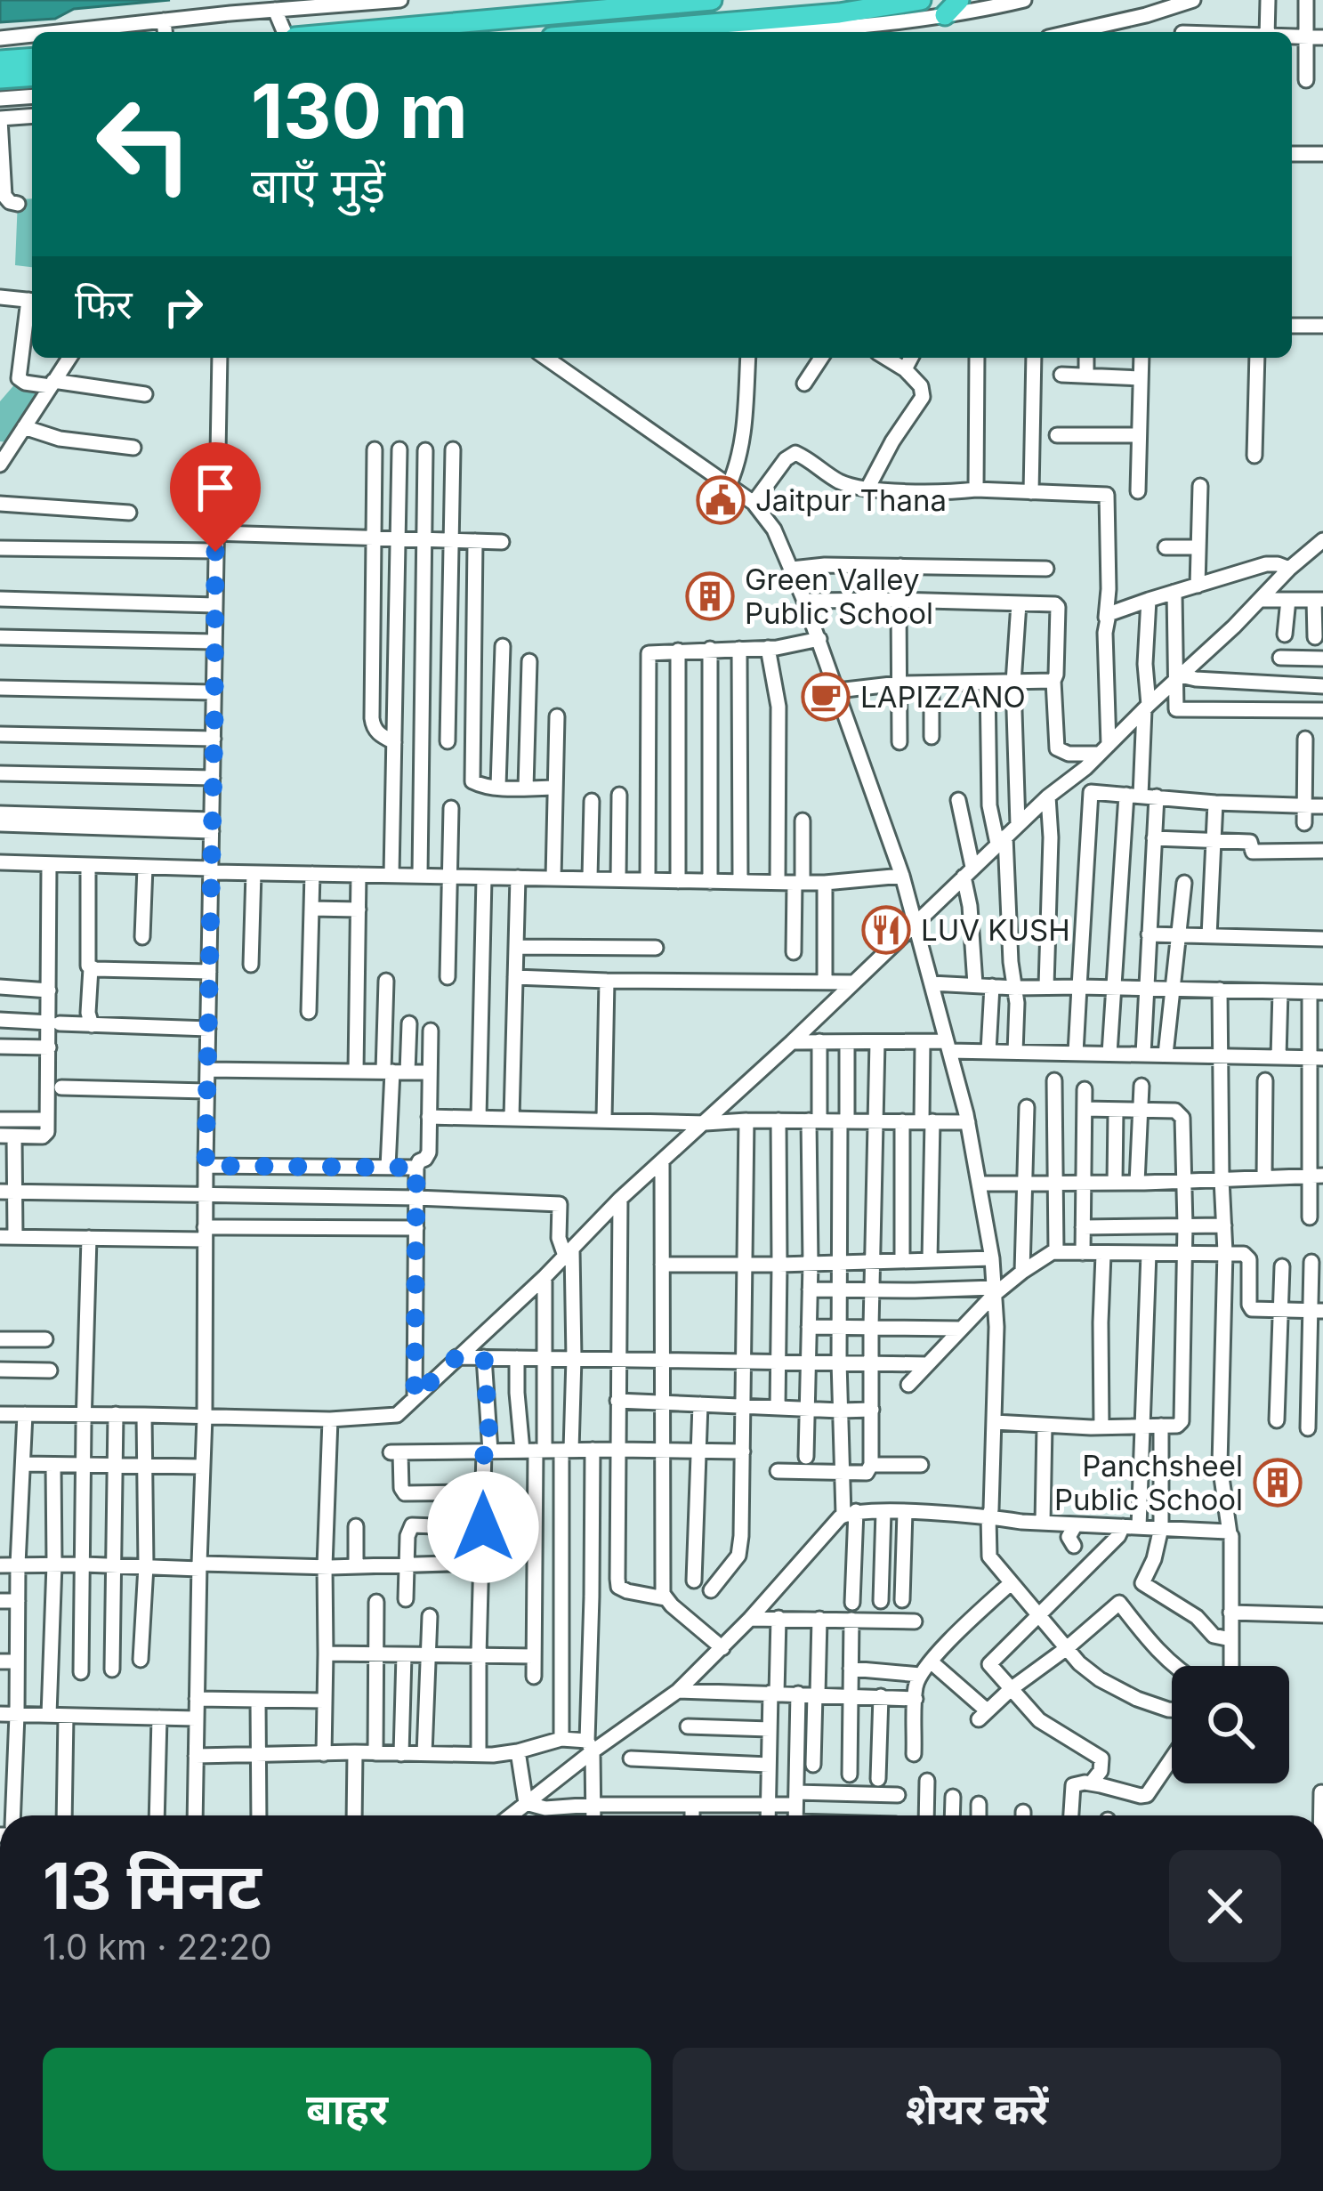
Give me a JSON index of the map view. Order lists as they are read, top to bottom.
{
  "places": {
    "public building": ["Jaitpur Thana"],
    "building": ["Green Valley Public School", "Panchsheel Public School"],
    "cafe": ["LAPIZZANO"],
    "restaurant": ["LUV KUSH"]
  },
  "page": {
    "turn": ["130 m", "बाएँ मुड़ें"],
    "then": "फिर",
    "heading": ["13 मिनट", "1.0 km · 22:20"],
    "buttons": ["बाहर", "शेयर करें"]
  }
}
